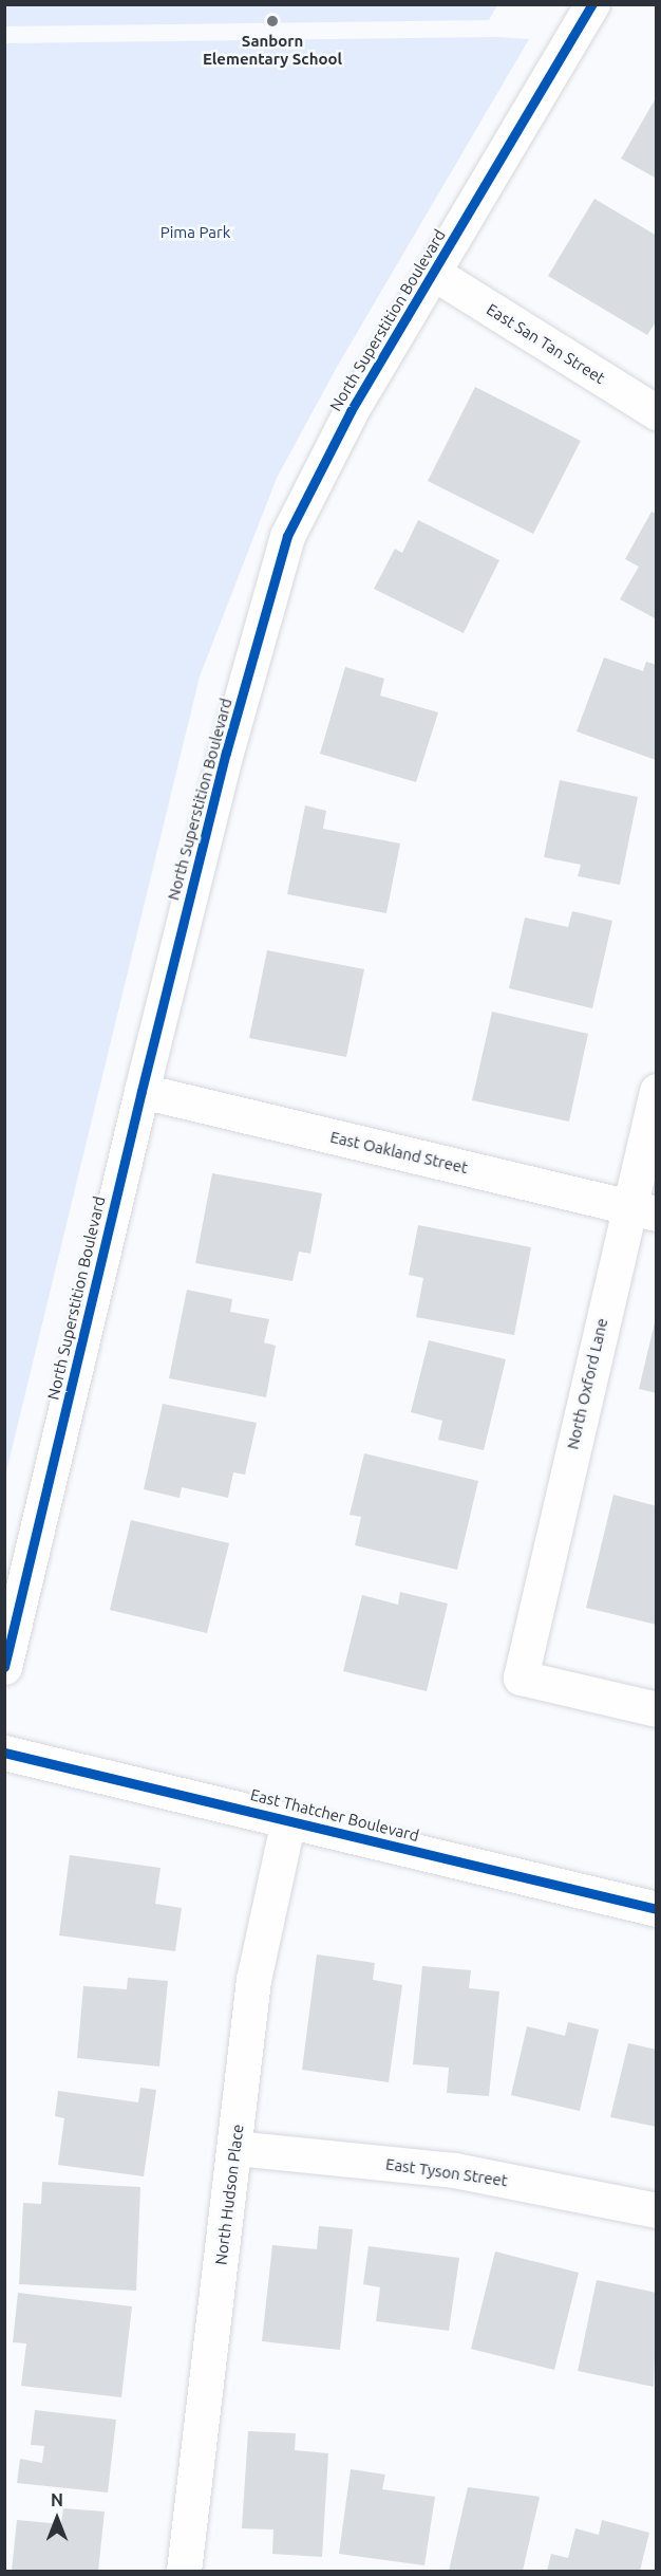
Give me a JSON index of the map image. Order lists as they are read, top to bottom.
{
  "streets": {
    "street": [
      "North Superstition Boulevard",
      "East San Tan Street",
      "East Oakland Street",
      "North Oxford Lane",
      "East Thatcher Boulevard",
      "East Tyson Street",
      "North Hudson Place"
    ]
  },
  "crossings": [
    ["North Superstition Boulevard", "East San Tan Street"],
    ["North Superstition Boulevard", "East Oakland Street"],
    ["East Oakland Street", "North Oxford Lane"],
    ["East Thatcher Boulevard", "North Hudson Place"],
    ["East Tyson Street", "North Hudson Place"]
  ],
  "parks": ["Pima Park"],
  "places": ["Sanborn Elementary School"],
  "north": "top"
}
